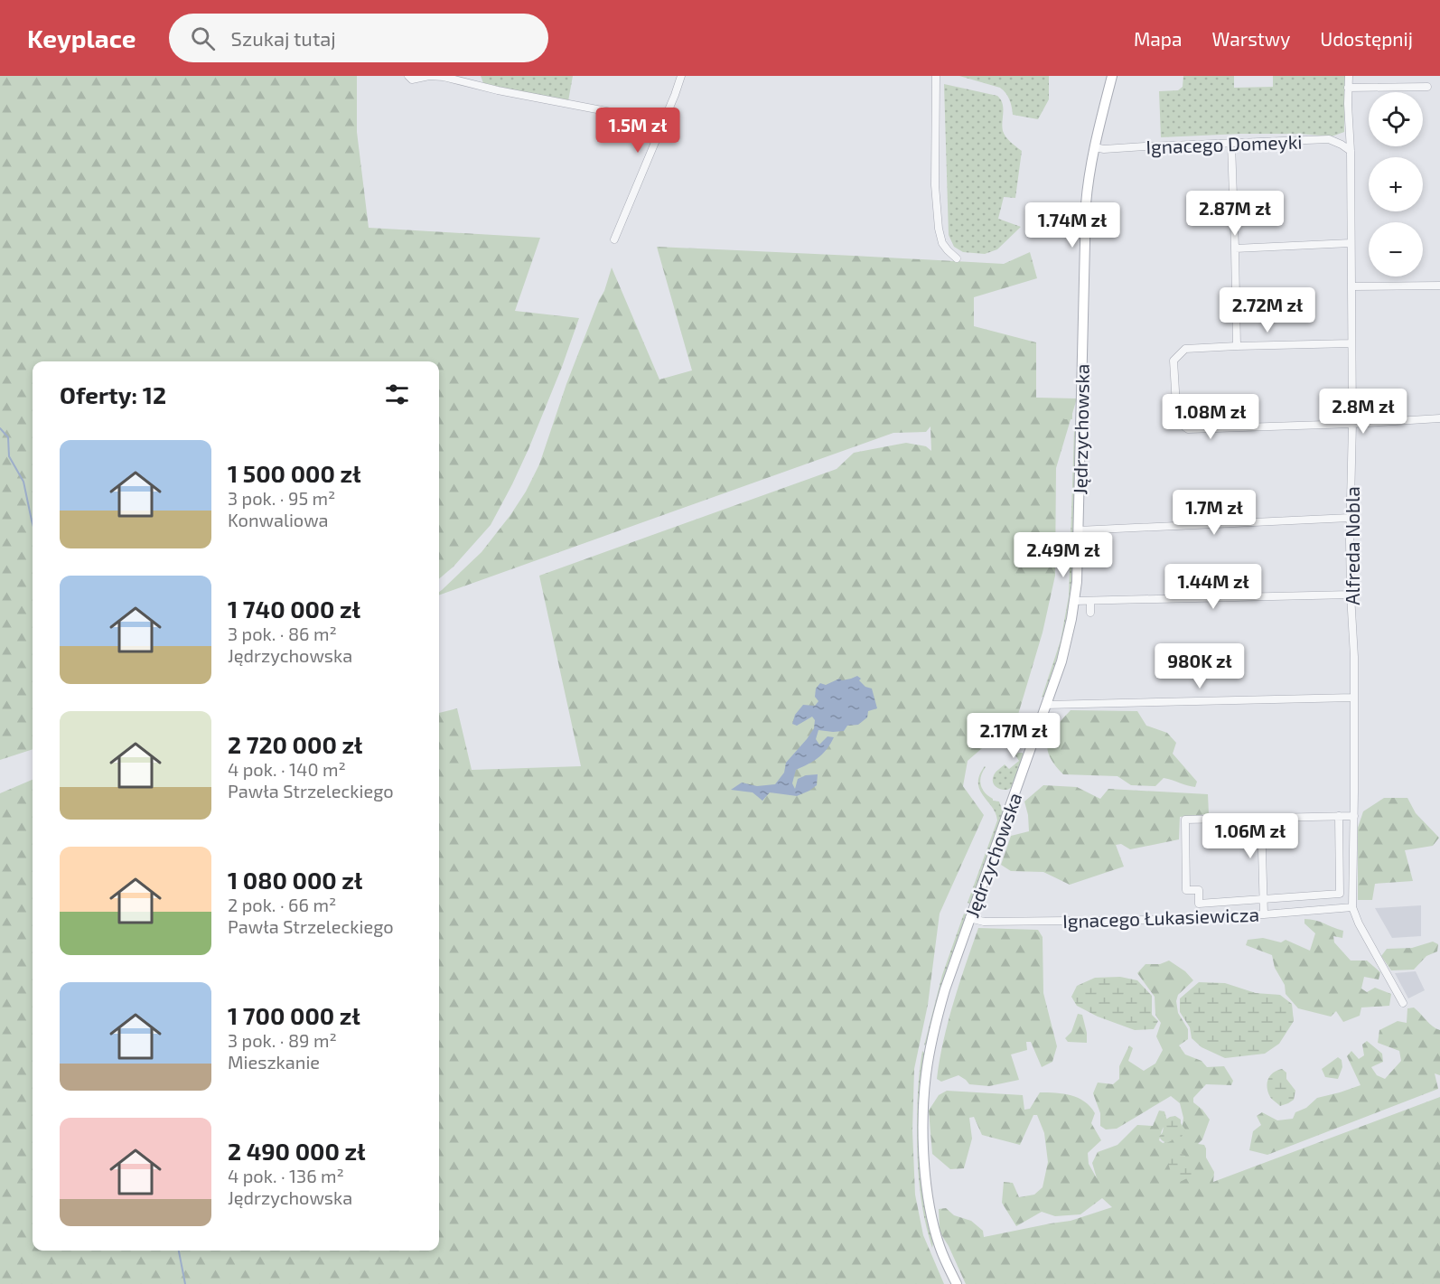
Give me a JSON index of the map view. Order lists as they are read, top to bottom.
{
  "streets": {
    "main road": ["Jędrzychowska"],
    "street": ["Ignacego Domeyki", "Alfreda Nobla", "Ignacego Łukasiewicza"]
  },
  "crossings": [
    ["Ignacego Domeyki", "Jędrzychowska"],
    ["Ignacego Domeyki", "Alfreda Nobla"],
    ["Jędrzychowska", "Ignacego Łukasiewicza"],
    ["Alfreda Nobla", "Ignacego Łukasiewicza"]
  ],
  "page": {
    "header": "Keyplace",
    "search": "Szukaj tutaj",
    "nav": ["Mapa", "Warstwy", "Udostępnij"],
    "map_buttons": ["+", "−"],
    "price": [
      "1.5M zł",
      "2.87M zł",
      "1.74M zł",
      "2.72M zł",
      "2.8M zł",
      "1.08M zł",
      "1.7M zł",
      "2.49M zł",
      "1.44M zł",
      "980K zł",
      "2.17M zł",
      "1.06M zł"
    ],
    "heading": "Oferty: 12",
    "list": [
      {
        "name": "1 500 000 zł",
        "note": "3 pok. · 95 m² · Konwaliowa"
      },
      {
        "name": "1 740 000 zł",
        "note": "3 pok. · 86 m² · Jędrzychowska"
      },
      {
        "name": "2 720 000 zł",
        "note": "4 pok. · 140 m² · Pawła Strzeleckiego"
      },
      {
        "name": "1 080 000 zł",
        "note": "2 pok. · 66 m² · Pawła Strzeleckiego"
      },
      {
        "name": "1 700 000 zł",
        "note": "3 pok. · 89 m² · Mieszkanie"
      },
      {
        "name": "2 490 000 zł",
        "note": "4 pok. · 136 m² · Jędrzychowska"
      }
    ]
  }
}
